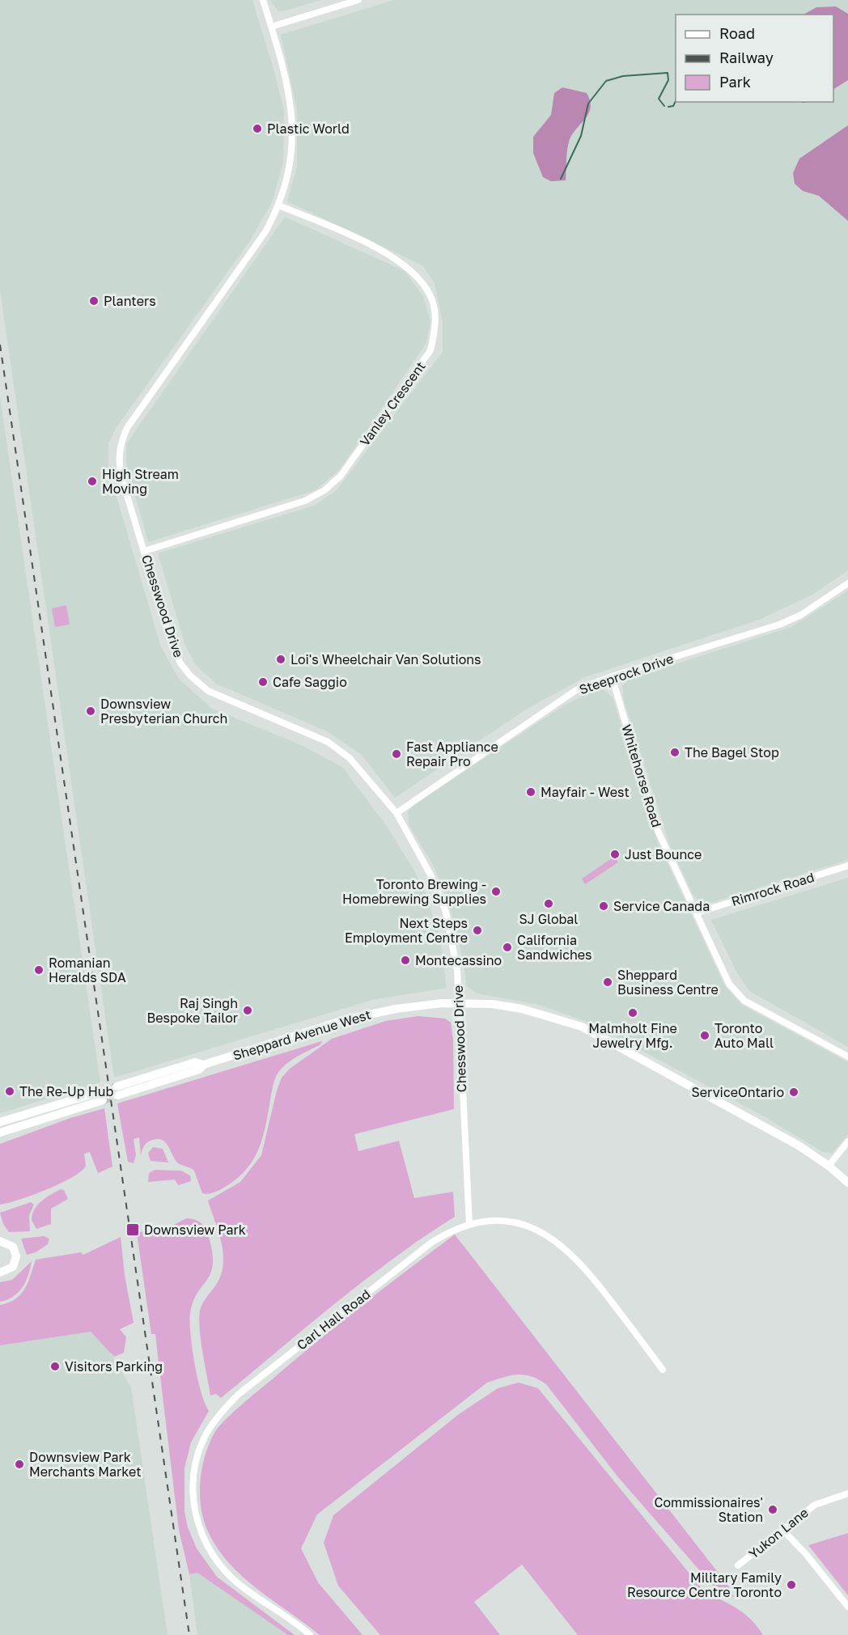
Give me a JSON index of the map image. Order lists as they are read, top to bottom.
{
  "streets": {
    "main road": ["Sheppard Avenue West"],
    "street": [
      "Vanley Crescent",
      "Chesswood Drive",
      "Steeprock Drive",
      "Whitehorse Road",
      "Rimrock Road",
      "Carl Hall Road",
      "Yukon Lane"
    ]
  },
  "crossings": [
    ["Vanley Crescent", "Chesswood Drive"],
    ["Chesswood Drive", "Steeprock Drive"],
    ["Chesswood Drive", "Sheppard Avenue West"],
    ["Chesswood Drive", "Carl Hall Road"],
    ["Steeprock Drive", "Whitehorse Road"],
    ["Whitehorse Road", "Rimrock Road"]
  ],
  "places": {
    "other": [
      "Plastic World",
      "Planters",
      "High Stream Moving",
      "Loi's Wheelchair Van Solutions",
      "Cafe Saggio",
      "Downsview Presbyterian Church",
      "The Bagel Stop",
      "Fast Appliance Repair Pro",
      "Mayfair - West",
      "Just Bounce",
      "Toronto Brewing - Homebrewing Supplies",
      "SJ Global",
      "Service Canada",
      "Next Steps Employment Centre",
      "California Sandwiches",
      "Montecassino",
      "Romanian Heralds SDA",
      "Sheppard Business Centre",
      "Raj Singh Bespoke Tailor",
      "Malmholt Fine Jewelry Mfg.",
      "Toronto Auto Mall",
      "The Re-Up Hub",
      "ServiceOntario",
      "Visitors Parking",
      "Downsview Park Merchants Market",
      "Commissionaires' Station",
      "Military Family Resource Centre Toronto"
    ],
    "transit": ["Downsview Park"]
  },
  "legend": ["Road", "Railway", "Park"]
}
